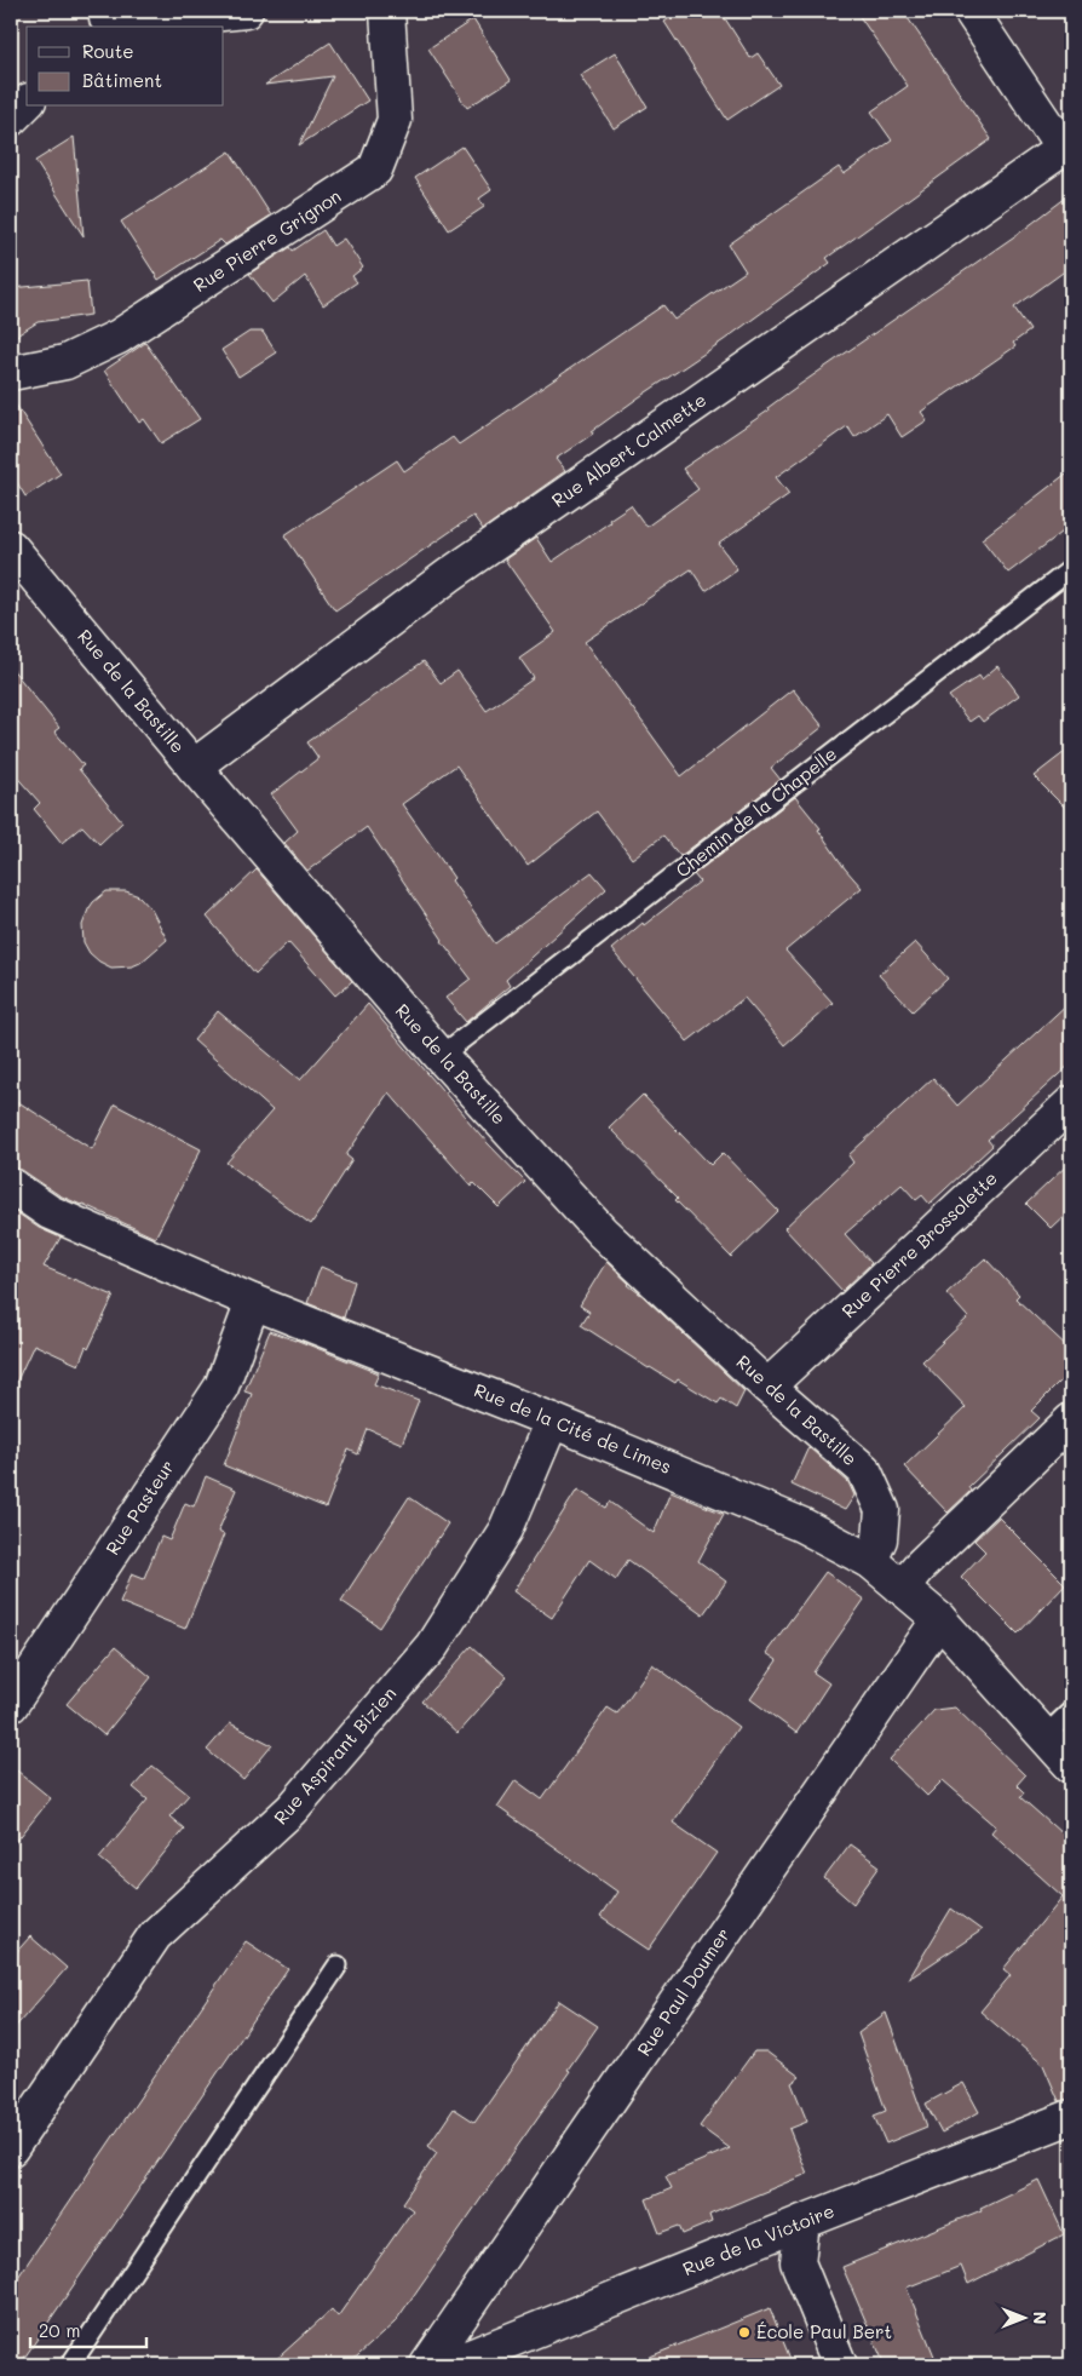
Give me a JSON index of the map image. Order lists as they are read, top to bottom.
{
  "streets": {
    "street": [
      "Rue Pierre Grignon",
      "Rue Albert Calmette",
      "Rue de la Bastille",
      "Rue Pierre Brossolette",
      "Rue de la Cité de Limes",
      "Rue Pasteur",
      "Rue Aspirant Bizien",
      "Rue Paul Doumer",
      "Rue de la Victoire"
    ],
    "lane": ["Chemin de la Chapelle"]
  },
  "crossings": [
    ["Rue Albert Calmette", "Rue de la Bastille"],
    ["Rue de la Bastille", "Chemin de la Chapelle"],
    ["Rue de la Bastille", "Rue Pierre Brossolette"],
    ["Rue de la Bastille", "Rue de la Cité de Limes"],
    ["Rue de la Cité de Limes", "Rue Pasteur"],
    ["Rue de la Cité de Limes", "Rue Aspirant Bizien"],
    ["Rue de la Cité de Limes", "Rue Paul Doumer"]
  ],
  "places": ["École Paul Bert"],
  "legend": ["Route", "Bâtiment"],
  "scale_bar": "20 m",
  "north": "right"
}
